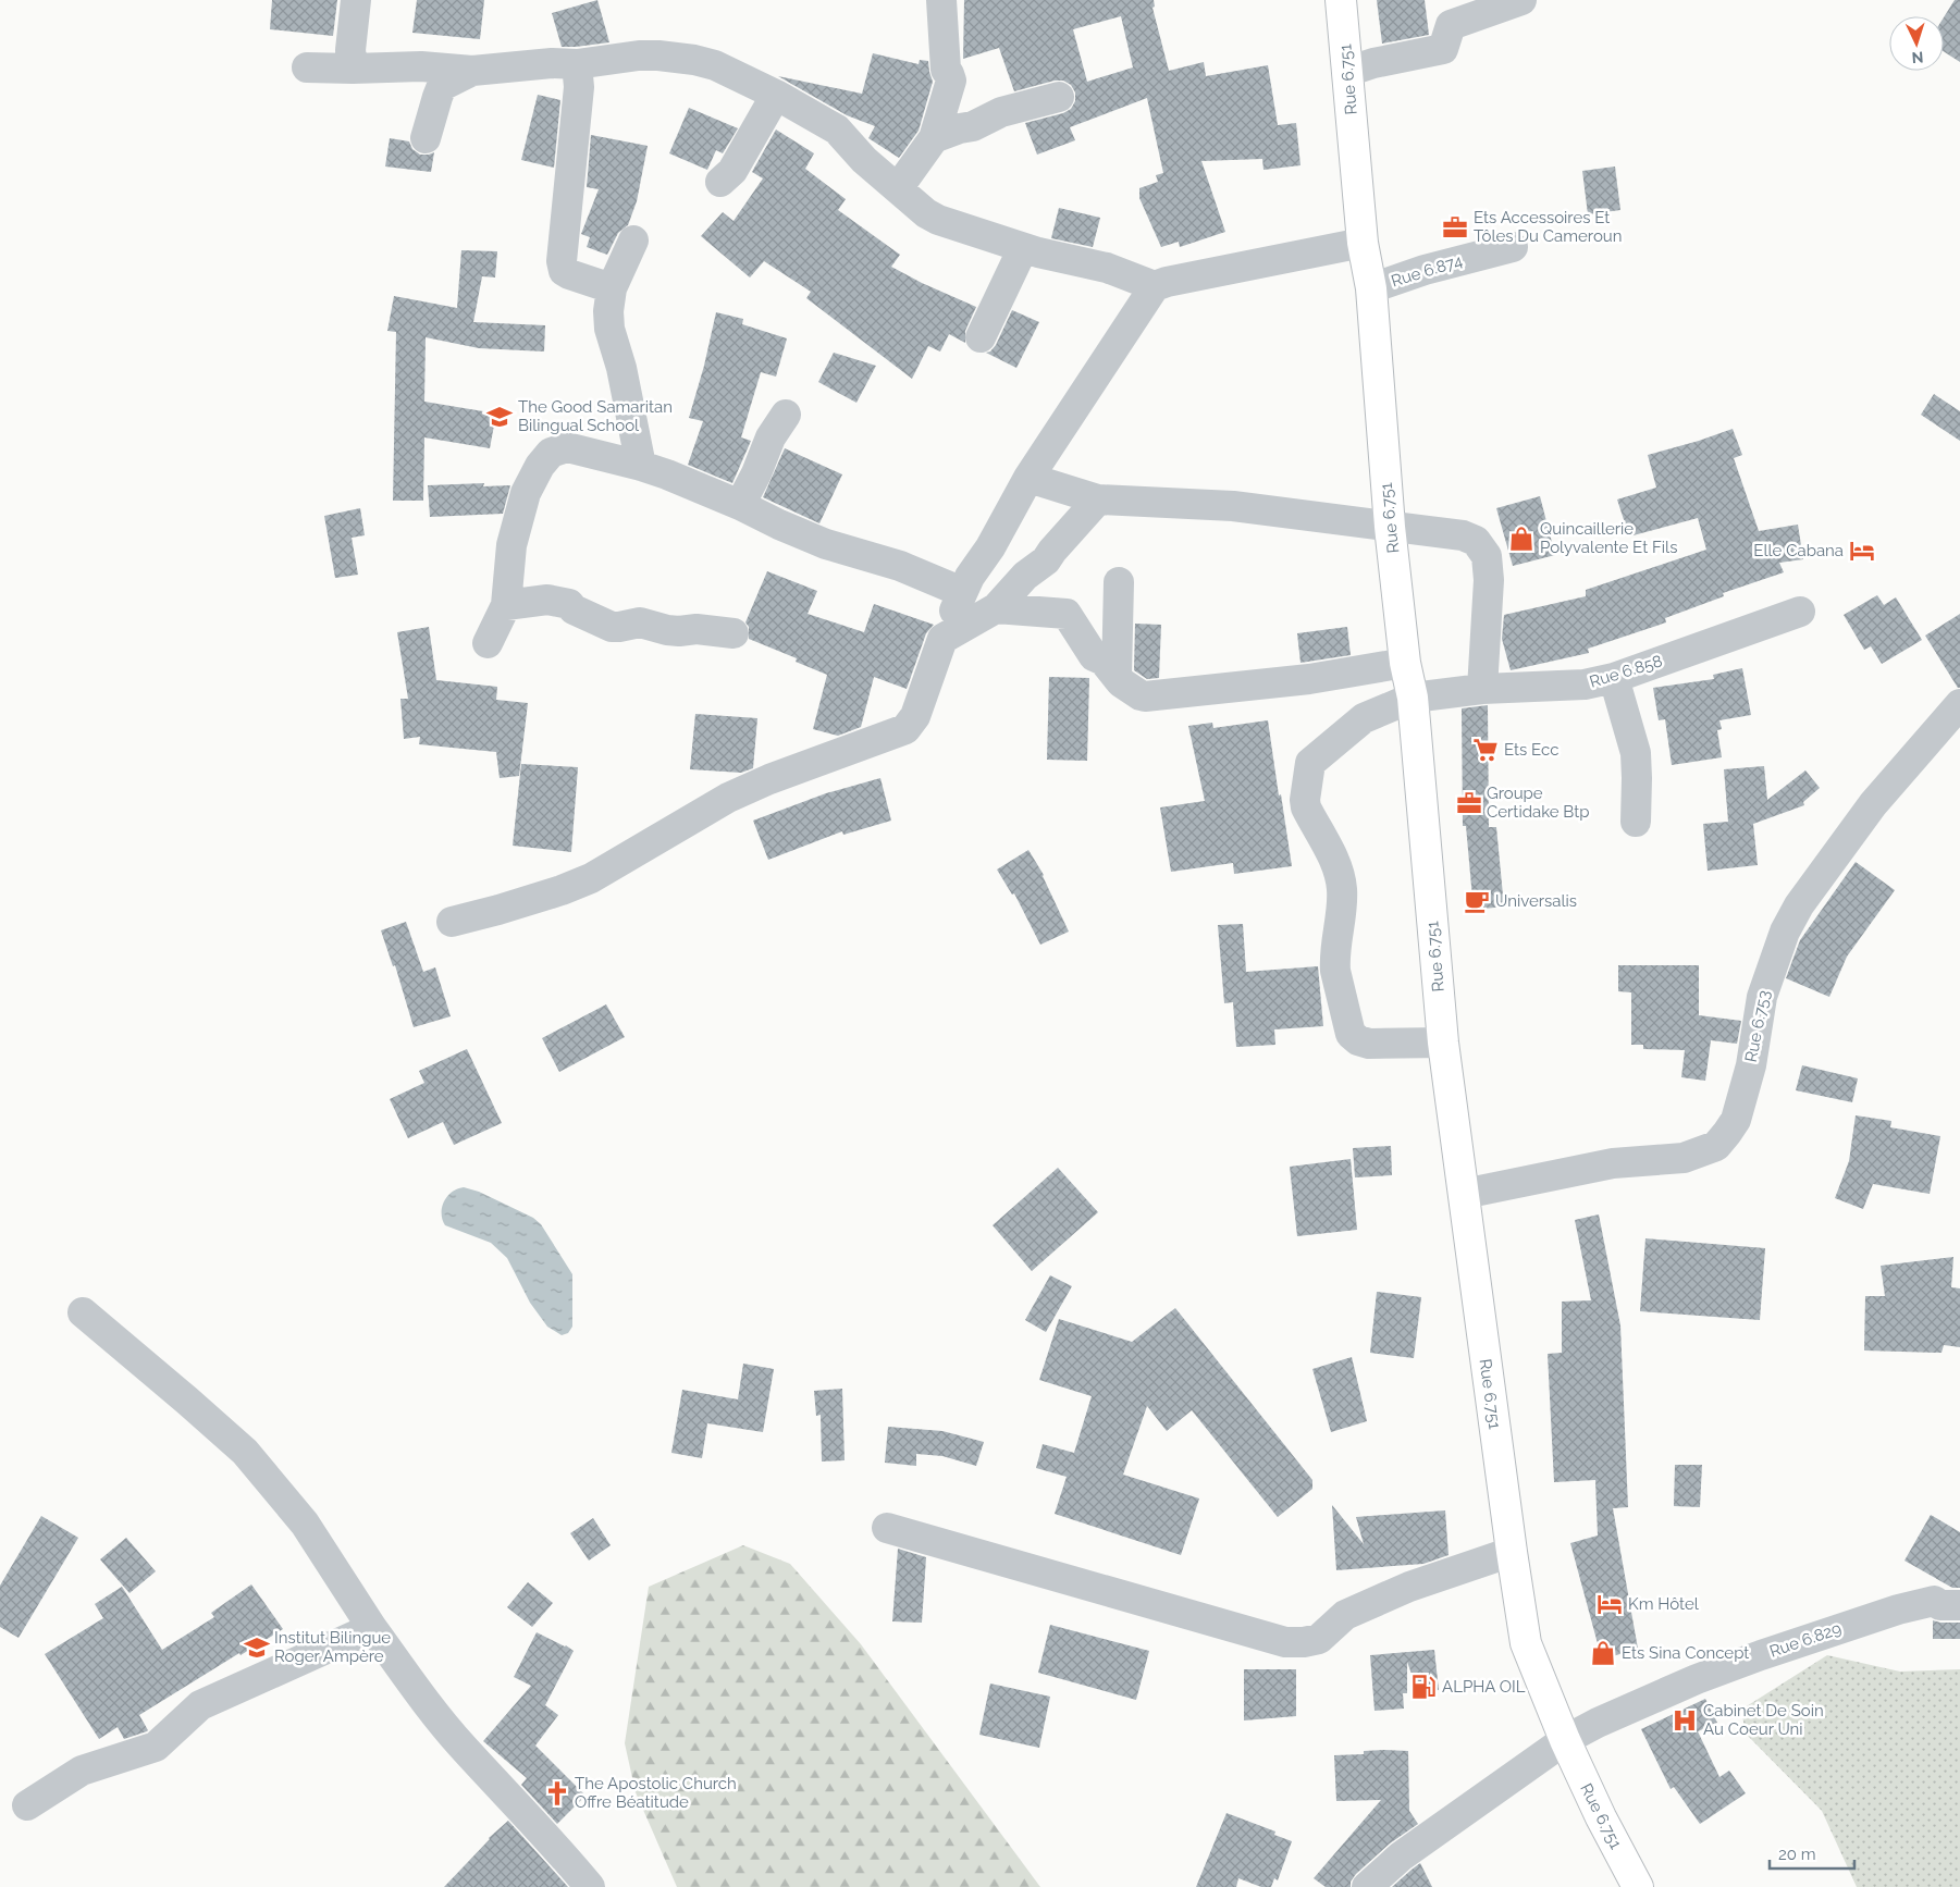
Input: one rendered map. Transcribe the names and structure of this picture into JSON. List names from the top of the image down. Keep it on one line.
{"streets":{"main road":["Rue 6.751"],"street":["Rue 6.874","Rue 6.858","Rue 6.753","Rue 6.829"]},"crossings":[["Rue 6.751","Rue 6.874"],["Rue 6.751","Rue 6.858"],["Rue 6.751","Rue 6.753"],["Rue 6.751","Rue 6.829"]],"places":{"office":["Ets Accessoires Et Tôles Du Cameroun","Groupe Certidake Btp"],"school or university":["The Good Samaritan Bilingual School","Institut Bilingue Roger Ampère"],"shop":["Quincaillerie Polyvalente Et Fils","Ets Sina Concept"],"hotel":["Elle Cabana","Km Hôtel"],"supermarket":["Ets Ecc"],"cafe":["Universalis"],"fuel station":["ALPHA OIL"],"hospital":["Cabinet De Soin Au Coeur Uni"],"church":["The Apostolic Church Offre Béatitude"]},"scale_bar":"20 m","north":"bottom"}
